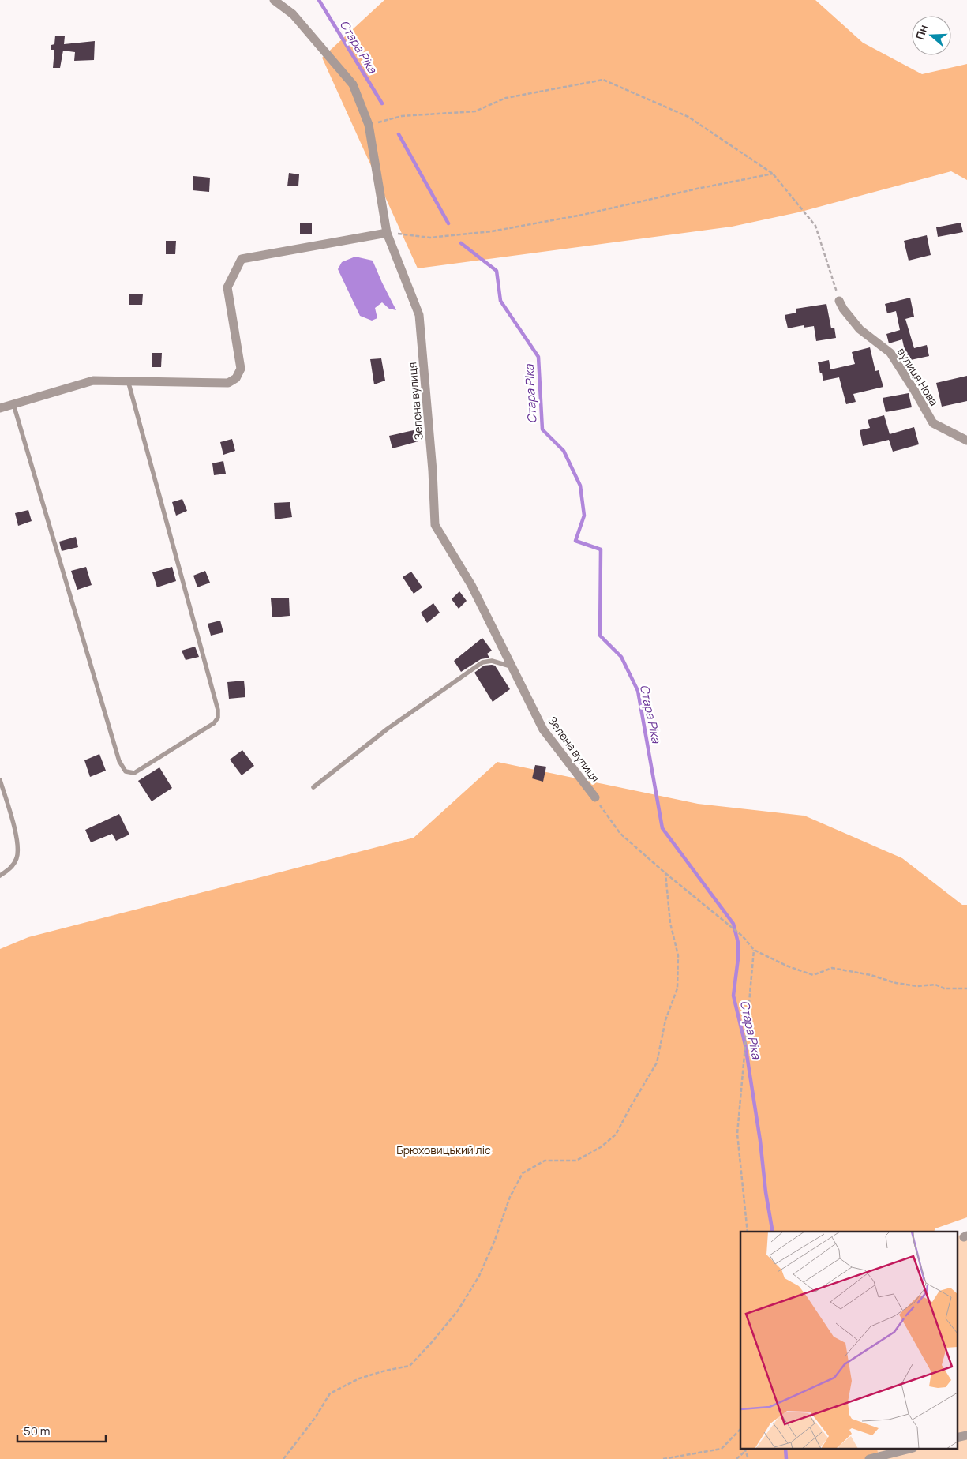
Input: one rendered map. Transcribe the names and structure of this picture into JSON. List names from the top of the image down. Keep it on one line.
{"streets":{"street":["вулиця Нова","Зелена вулиця"]},"water":["Стара Ріка"],"parks":["Брюховицький ліс"],"scale_bar":"50 m","north":"left"}
